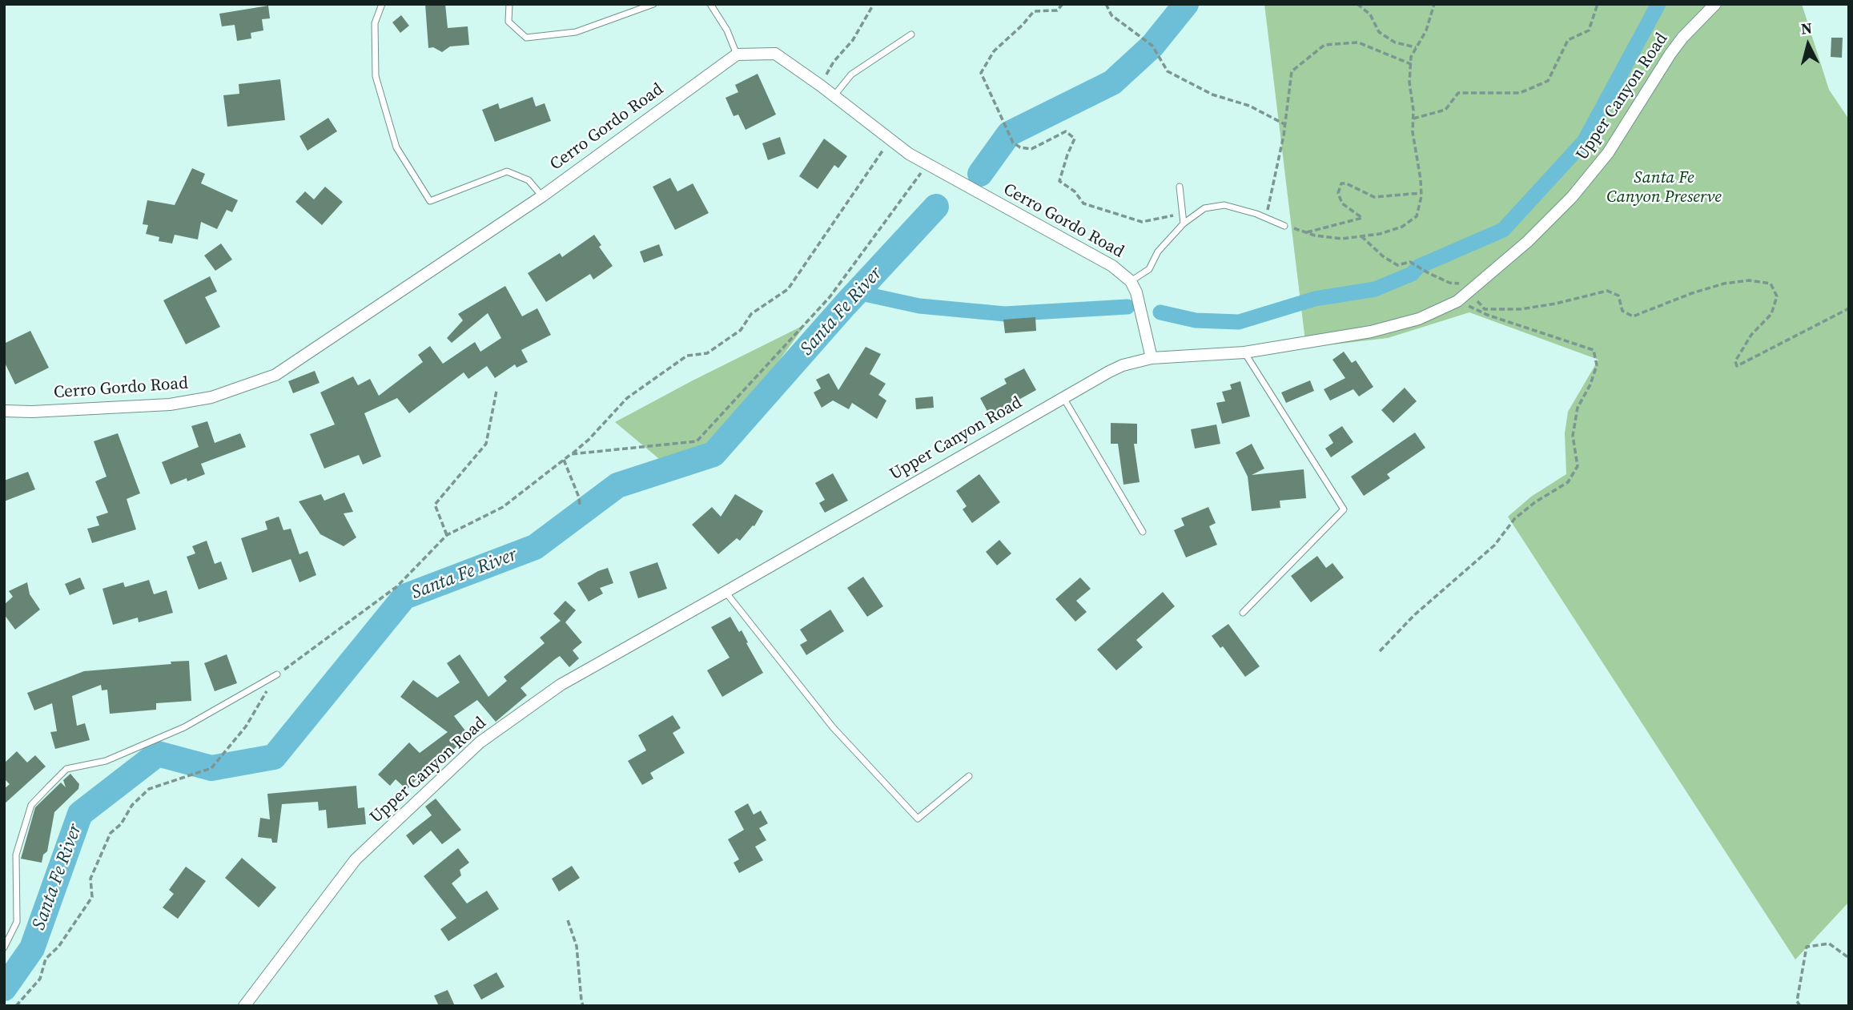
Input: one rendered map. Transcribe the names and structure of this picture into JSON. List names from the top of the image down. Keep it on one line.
{"streets":{"street":["Upper Canyon Road","Cerro Gordo Road"]},"crossings":[["Upper Canyon Road","Cerro Gordo Road"]],"water":["Santa Fe River"],"parks":["Santa Fe Canyon Preserve"],"north":"top"}
